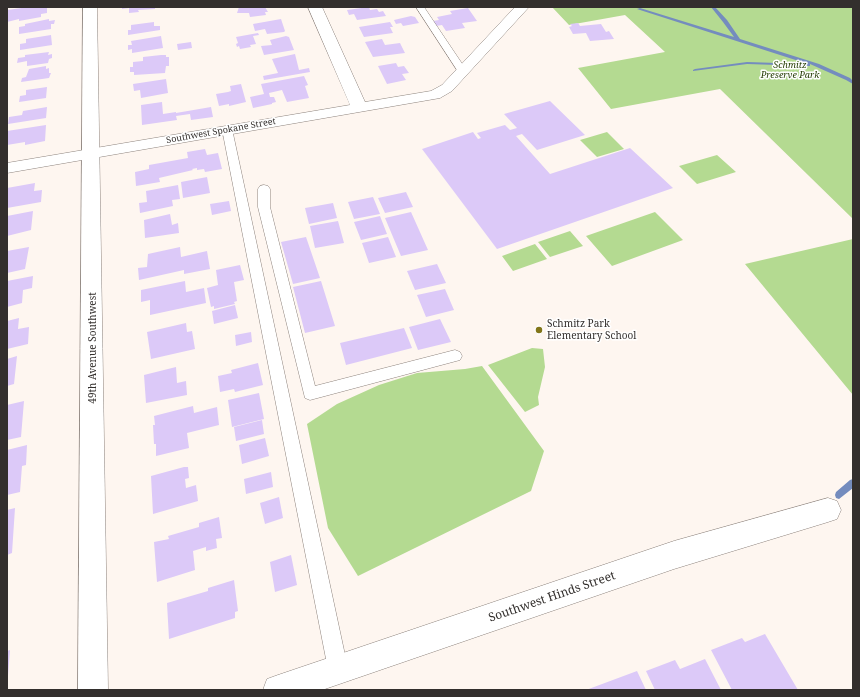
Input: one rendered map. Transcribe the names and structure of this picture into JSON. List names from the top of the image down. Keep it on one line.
{"streets":{"street":["Southwest Spokane Street","49th Avenue Southwest","Southwest Hinds Street"]},"crossings":[["Southwest Spokane Street","49th Avenue Southwest"]],"parks":["Schmitz Preserve Park"],"places":["Schmitz Park Elementary School"]}
